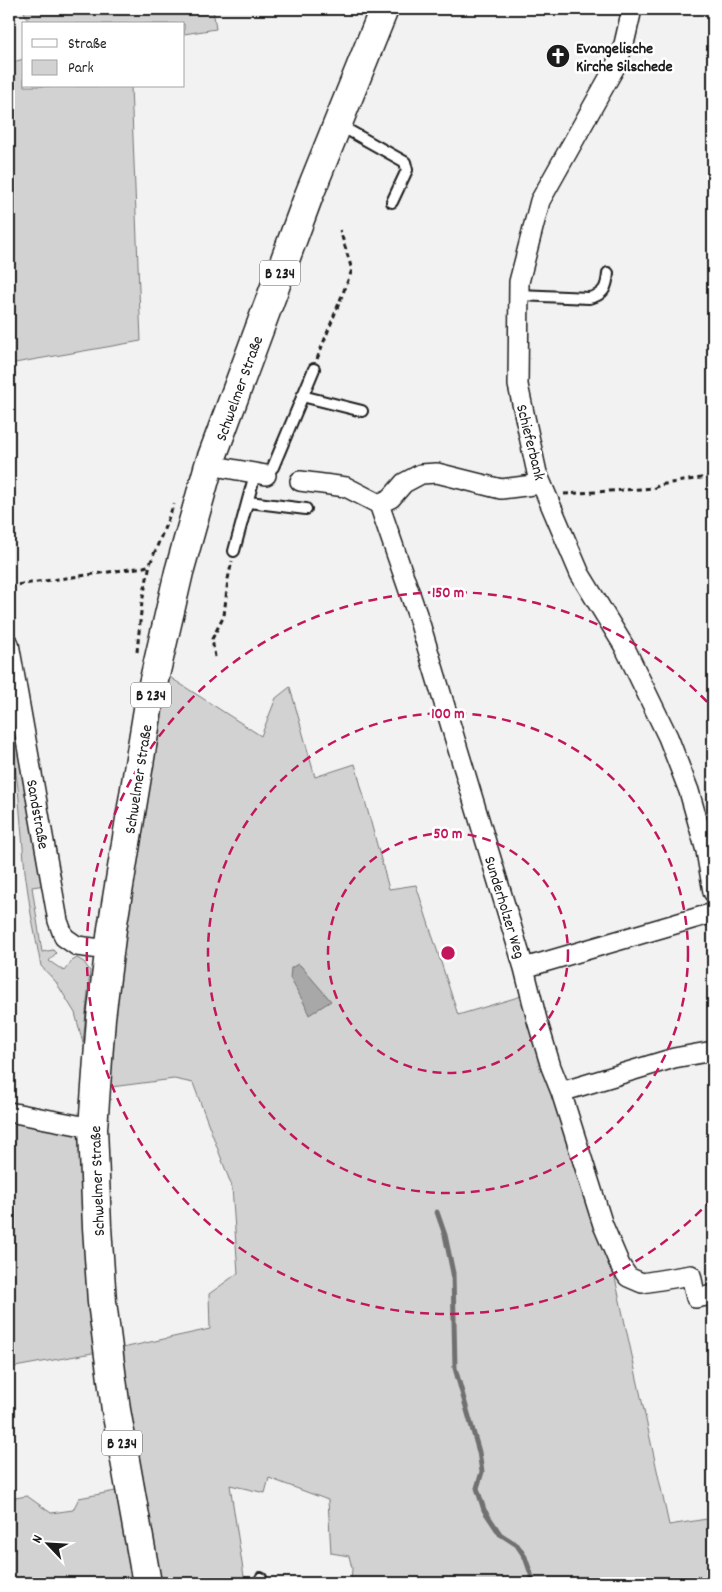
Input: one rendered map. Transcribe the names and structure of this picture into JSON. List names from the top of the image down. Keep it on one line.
{"streets":{"main road":["B 234","Schwelmer Straße"],"street":["Schieferbank","Sandstraße","Sunderholzer Weg"]},"crossings":[["Schwelmer Straße","Sandstraße"]],"places":{"church":["Evangelische Kirche Silschede"]},"legend":["Straße","Park"],"north":"top left","rings":["150 m","100 m","50 m"]}
